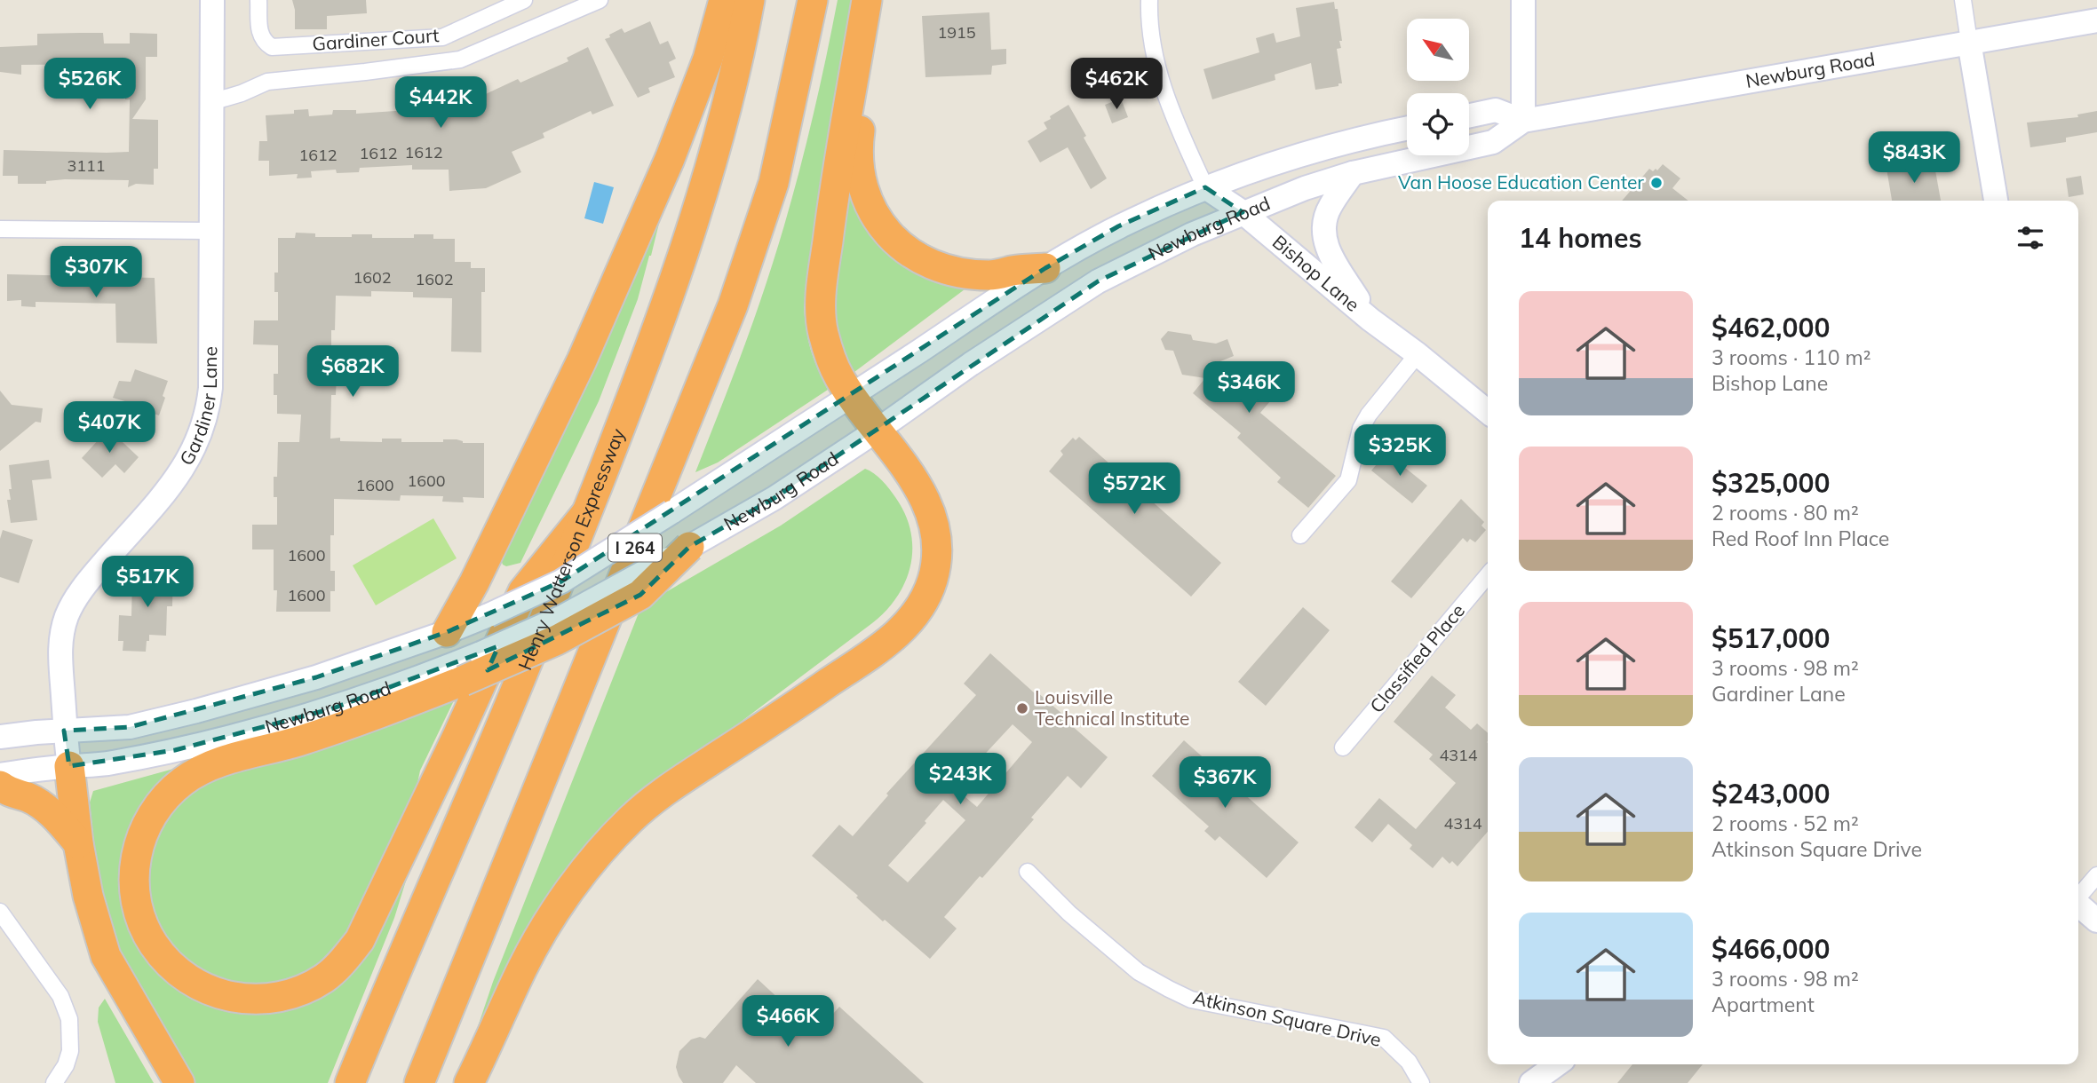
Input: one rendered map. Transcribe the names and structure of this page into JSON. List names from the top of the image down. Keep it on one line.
{"streets":{"highway":["I 264","Henry Watterson Expressway"],"main road":["Newburg Road","Bishop Lane","Gardiner Lane"],"street":["Gardiner Court","Classified Place","Atkinson Square Drive"]},"crossings":[["Newburg Road","Bishop Lane"],["Newburg Road","Gardiner Lane"]],"places":["Van Hoose Education Center","Louisville Technical Institute"],"house_numbers":["1915","1612","1612","1612","3111","1602","1602","1600","1600","1600","1600","4314","4314"],"north":"top left","page":{"price":["$526K","$462K","$442K","$843K","$307K","$682K","$346K","$407K","$325K","$572K","$517K","$243K","$367K","$466K"],"heading":"14 homes","list":[{"name":"$462,000","note":"3 rooms · 110 m² · Bishop Lane"},{"name":"$325,000","note":"2 rooms · 80 m² · Red Roof Inn Place"},{"name":"$517,000","note":"3 rooms · 98 m² · Gardiner Lane"},{"name":"$243,000","note":"2 rooms · 52 m² · Atkinson Square Drive"},{"name":"$466,000","note":"3 rooms · 98 m² · Apartment"}]}}
